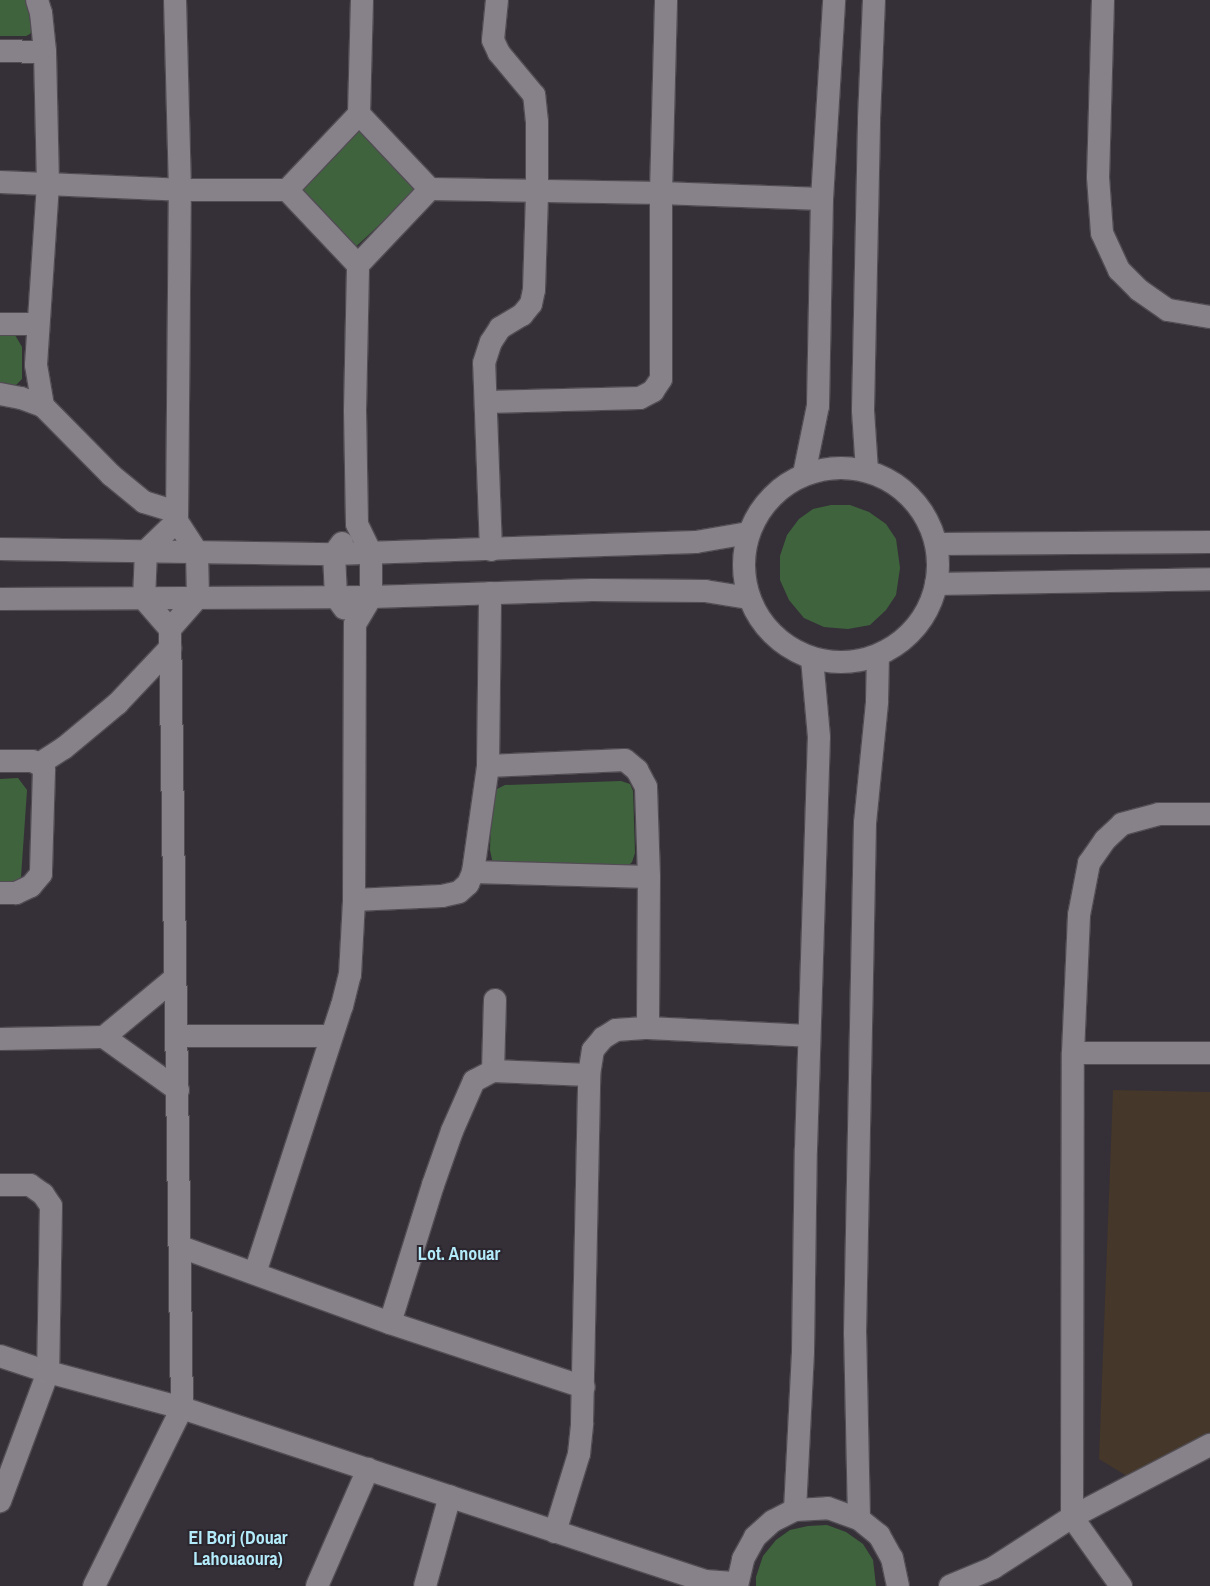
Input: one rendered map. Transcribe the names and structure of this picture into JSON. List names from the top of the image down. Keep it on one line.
{"districts":["Lot. Anouar","El Borj (Douar Lahouaoura)"]}
